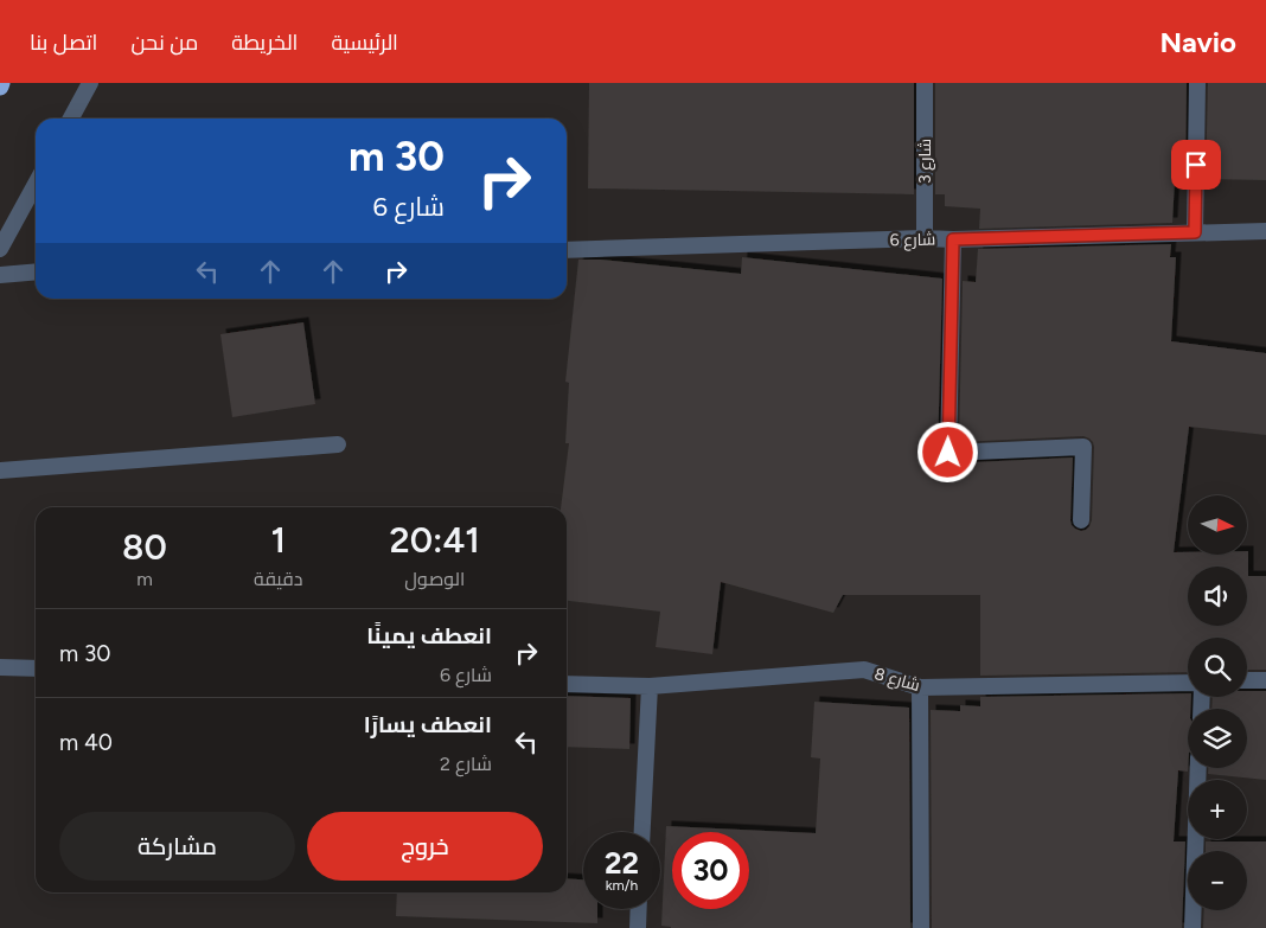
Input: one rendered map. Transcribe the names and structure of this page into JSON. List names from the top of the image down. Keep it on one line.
{"streets":{"street":["شارع 3","شارع 6","شارع 8"]},"crossings":[["شارع 3","شارع 6"]],"north":"right","page":{"header":"Navio","nav":["الرئيسية","الخريطة","من نحن","اتصل بنا"],"turn":["30 m","شارع 6"],"map_buttons":["+","−"],"eta":["20:41","الوصول","1","دقيقة","80","m"],"list":[{"name":"انعطف يمينًا","note":"شارع 6","value":"30 m"},{"name":"انعطف يسارًا","note":"شارع 2","value":"40 m"}],"buttons":["خروج","مشاركة"],"speed":"22 km/h","limit":"30"}}
